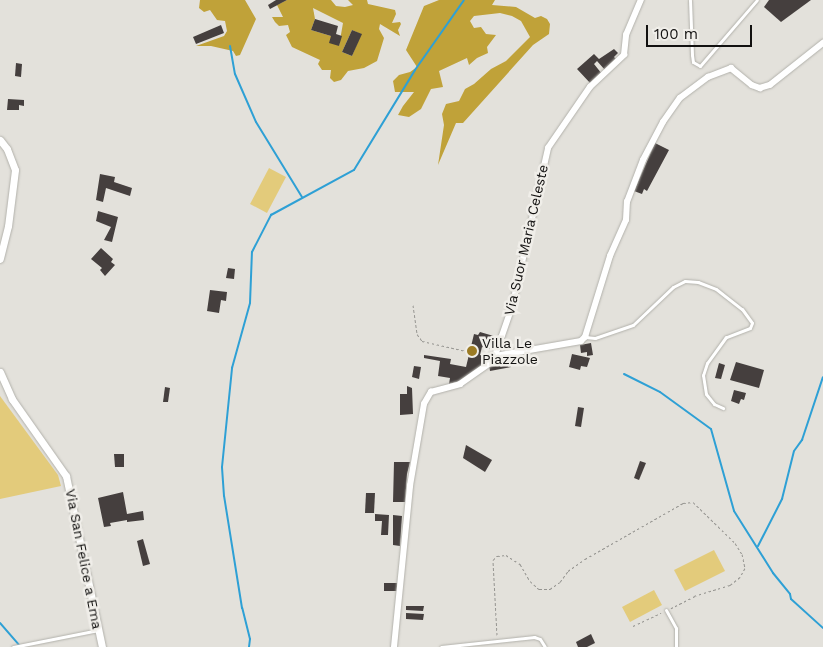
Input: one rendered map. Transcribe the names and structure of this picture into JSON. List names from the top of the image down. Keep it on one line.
{"streets":{"street":["Via Suor Maria Celeste","Via San Felice a Ema"]},"places":["Villa Le Piazzole"],"scale_bar":"100 m"}
